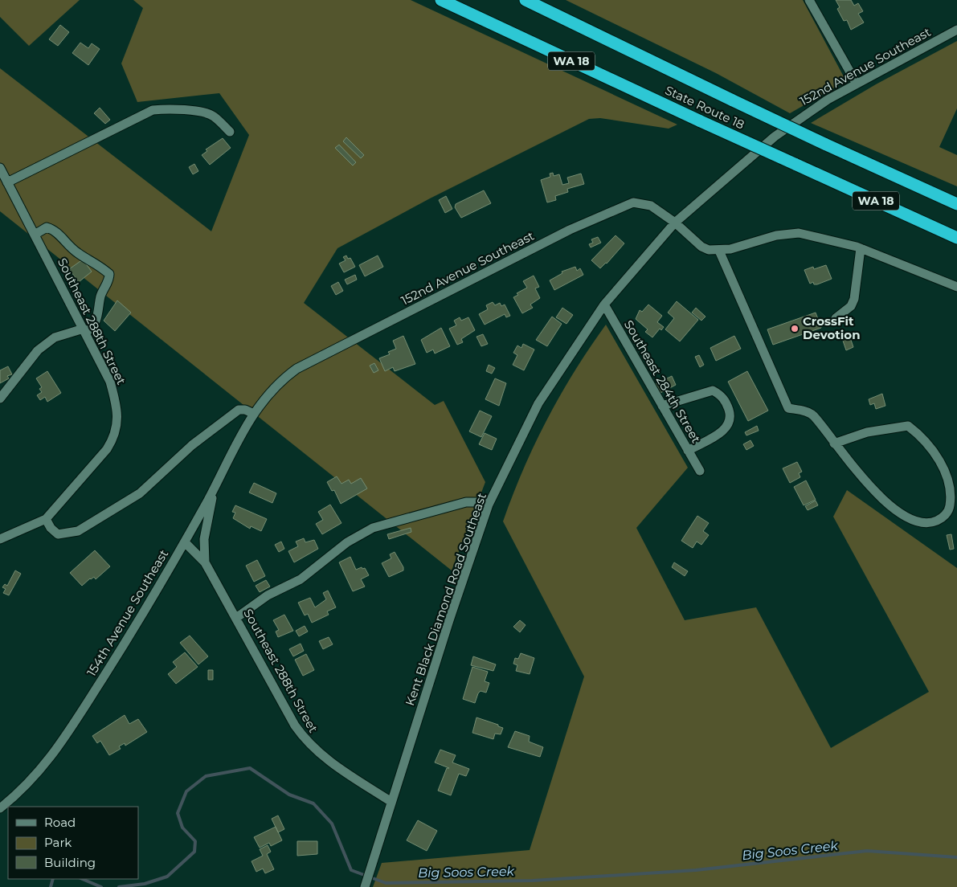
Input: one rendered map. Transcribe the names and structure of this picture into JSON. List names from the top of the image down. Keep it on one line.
{"streets":{"highway":["WA 18","State Route 18"],"street":["152nd Avenue Southeast","Southeast 288th Street","Southeast 284th Street","Kent Black Diamond Road Southeast","154th Avenue Southeast"]},"crossings":[["152nd Avenue Southeast","Kent Black Diamond Road Southeast"],["152nd Avenue Southeast","154th Avenue Southeast"],["Southeast 288th Street","Kent Black Diamond Road Southeast"],["Southeast 288th Street","154th Avenue Southeast"],["Southeast 284th Street","Kent Black Diamond Road Southeast"]],"water":["Big Soos Creek"],"places":["CrossFit Devotion"],"legend":["Road","Park","Building"]}
